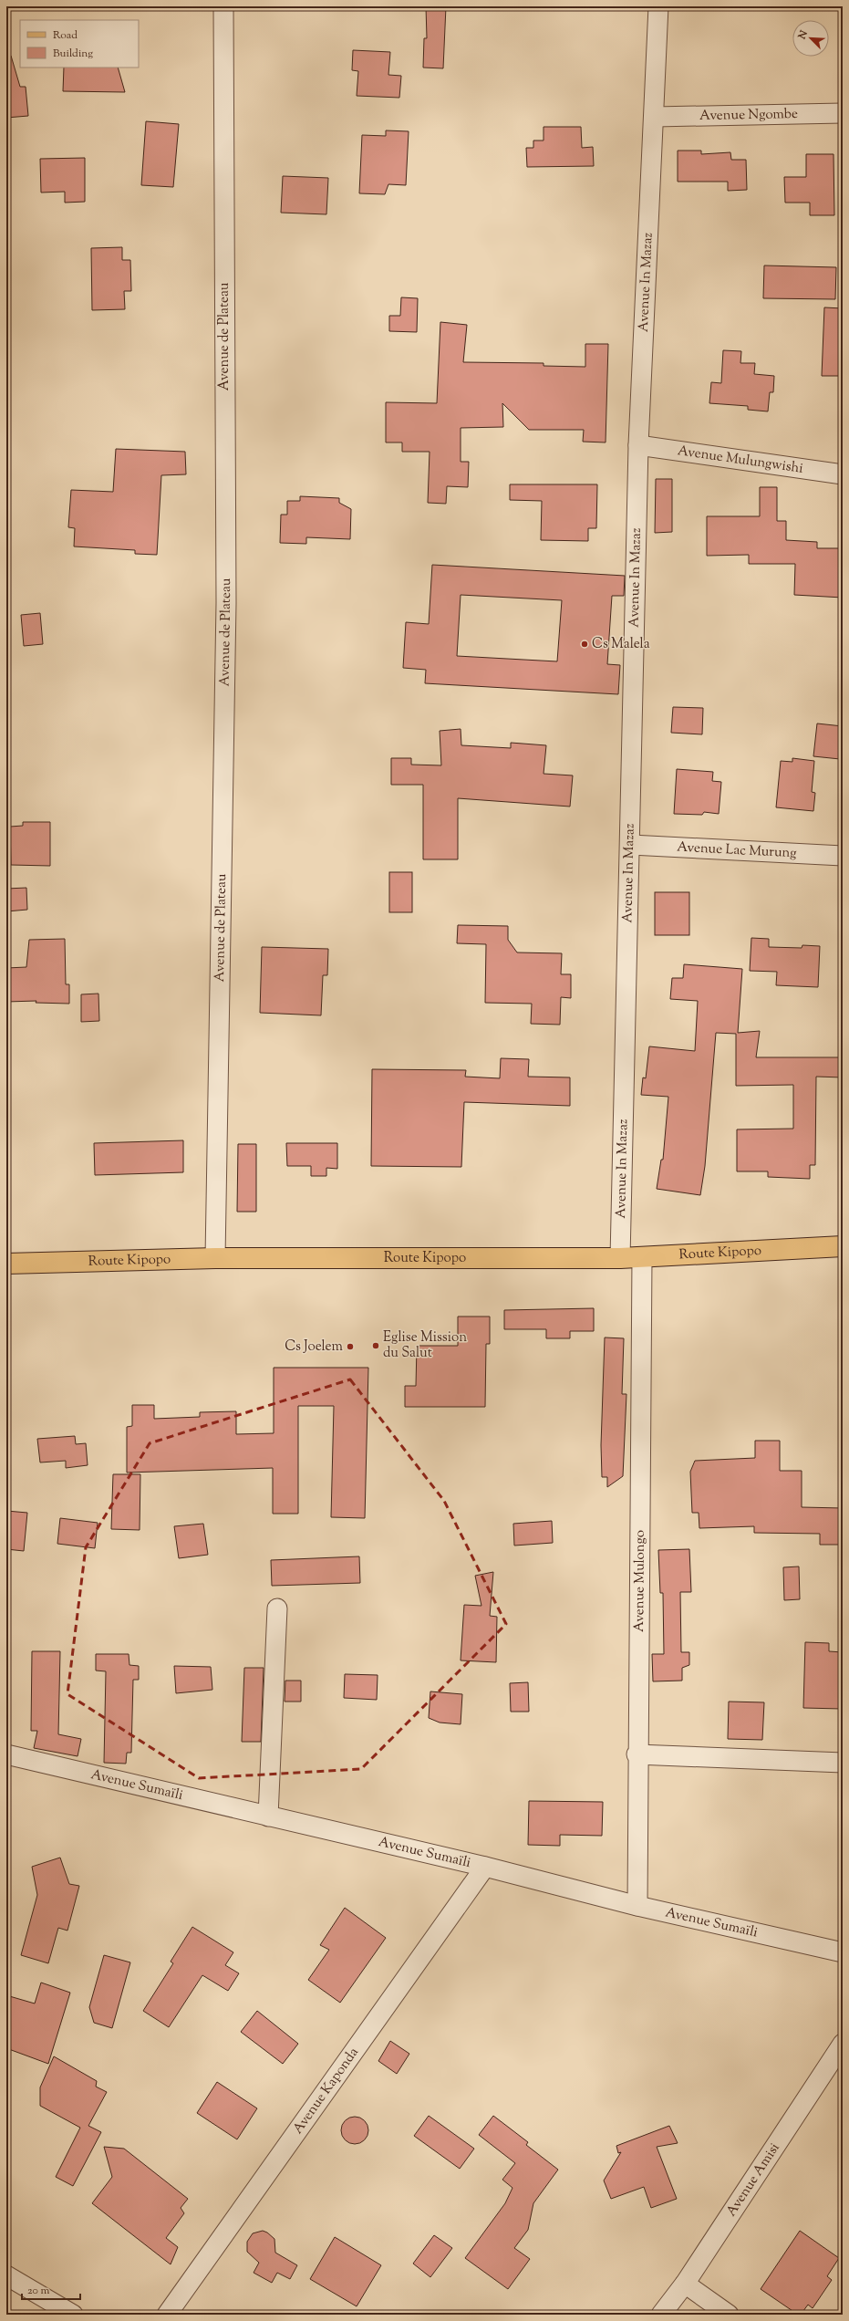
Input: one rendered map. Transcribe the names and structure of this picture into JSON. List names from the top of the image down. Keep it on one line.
{"streets":{"main road":["Route Kipopo"],"street":["Avenue Ngombe","Avenue In Mazaz","Avenue de Plateau","Avenue Mulungwishi","Avenue Lac Murung","Avenue Mulongo","Avenue Sumaïli","Avenue Kaponda","Avenue Amisi"]},"crossings":[["Avenue Ngombe","Avenue In Mazaz"],["Avenue In Mazaz","Avenue Mulungwishi"],["Avenue In Mazaz","Avenue Lac Murung"],["Avenue In Mazaz","Route Kipopo"],["Avenue de Plateau","Route Kipopo"],["Route Kipopo","Avenue Mulongo"],["Avenue Mulongo","Avenue Sumaïli"],["Avenue Sumaïli","Avenue Kaponda"]],"places":["Cs Malela","Eglise Mission du Salut","Cs Joelem"],"legend":["Road","Building"],"scale_bar":"20 m","north":"top left"}
